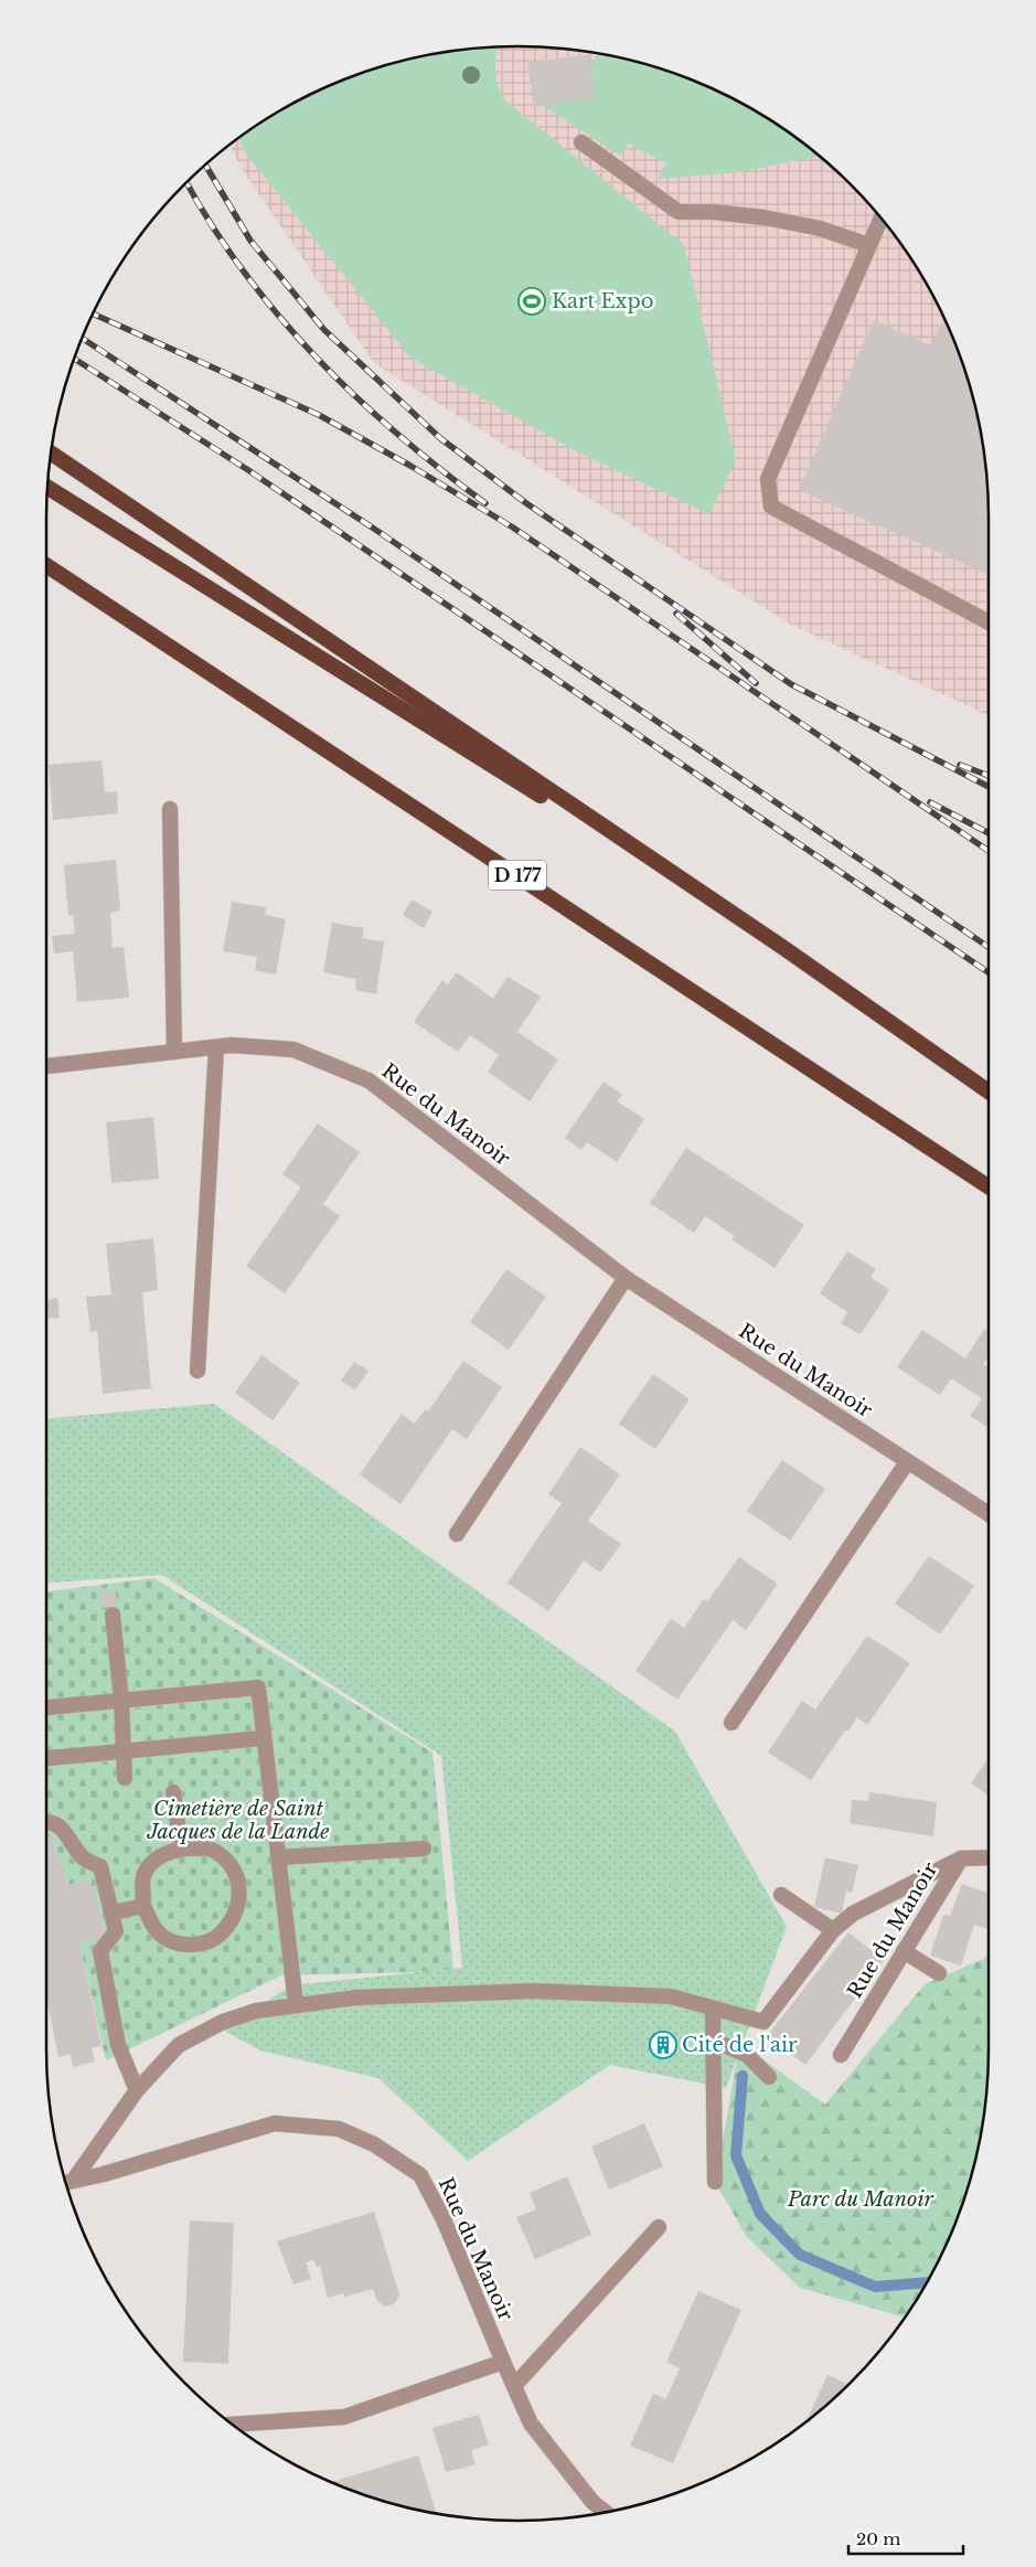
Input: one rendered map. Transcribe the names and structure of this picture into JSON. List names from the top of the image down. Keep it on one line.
{"streets":{"highway":["D 177"],"street":["Rue du Manoir"]},"parks":["Cimetière de Saint Jacques de la Lande","Parc du Manoir"],"places":{"sports":["Kart Expo"],"building":["Cité de l'air"]},"scale_bar":"20 m"}
